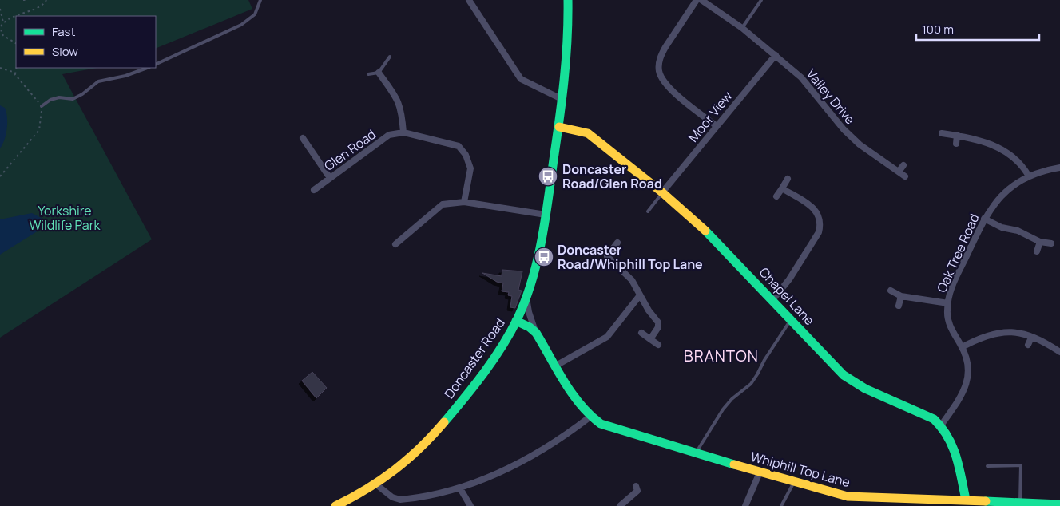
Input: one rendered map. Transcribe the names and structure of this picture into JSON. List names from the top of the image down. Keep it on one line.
{"streets":{"street":["Valley Drive","Moor View","Glen Road","Oak Tree Road","Chapel Lane","Doncaster Road","Whiphill Top Lane"]},"crossings":[["Valley Drive","Moor View"],["Moor View","Chapel Lane"],["Oak Tree Road","Chapel Lane"],["Chapel Lane","Doncaster Road"],["Chapel Lane","Whiphill Top Lane"],["Doncaster Road","Whiphill Top Lane"]],"districts":["BRANTON"],"parks":["Yorkshire Wildlife Park"],"places":{"bus stop":["Doncaster Road/Glen Road","Doncaster Road/Whiphill Top Lane"]},"legend":["Fast","Slow"],"scale_bar":"100 m"}
